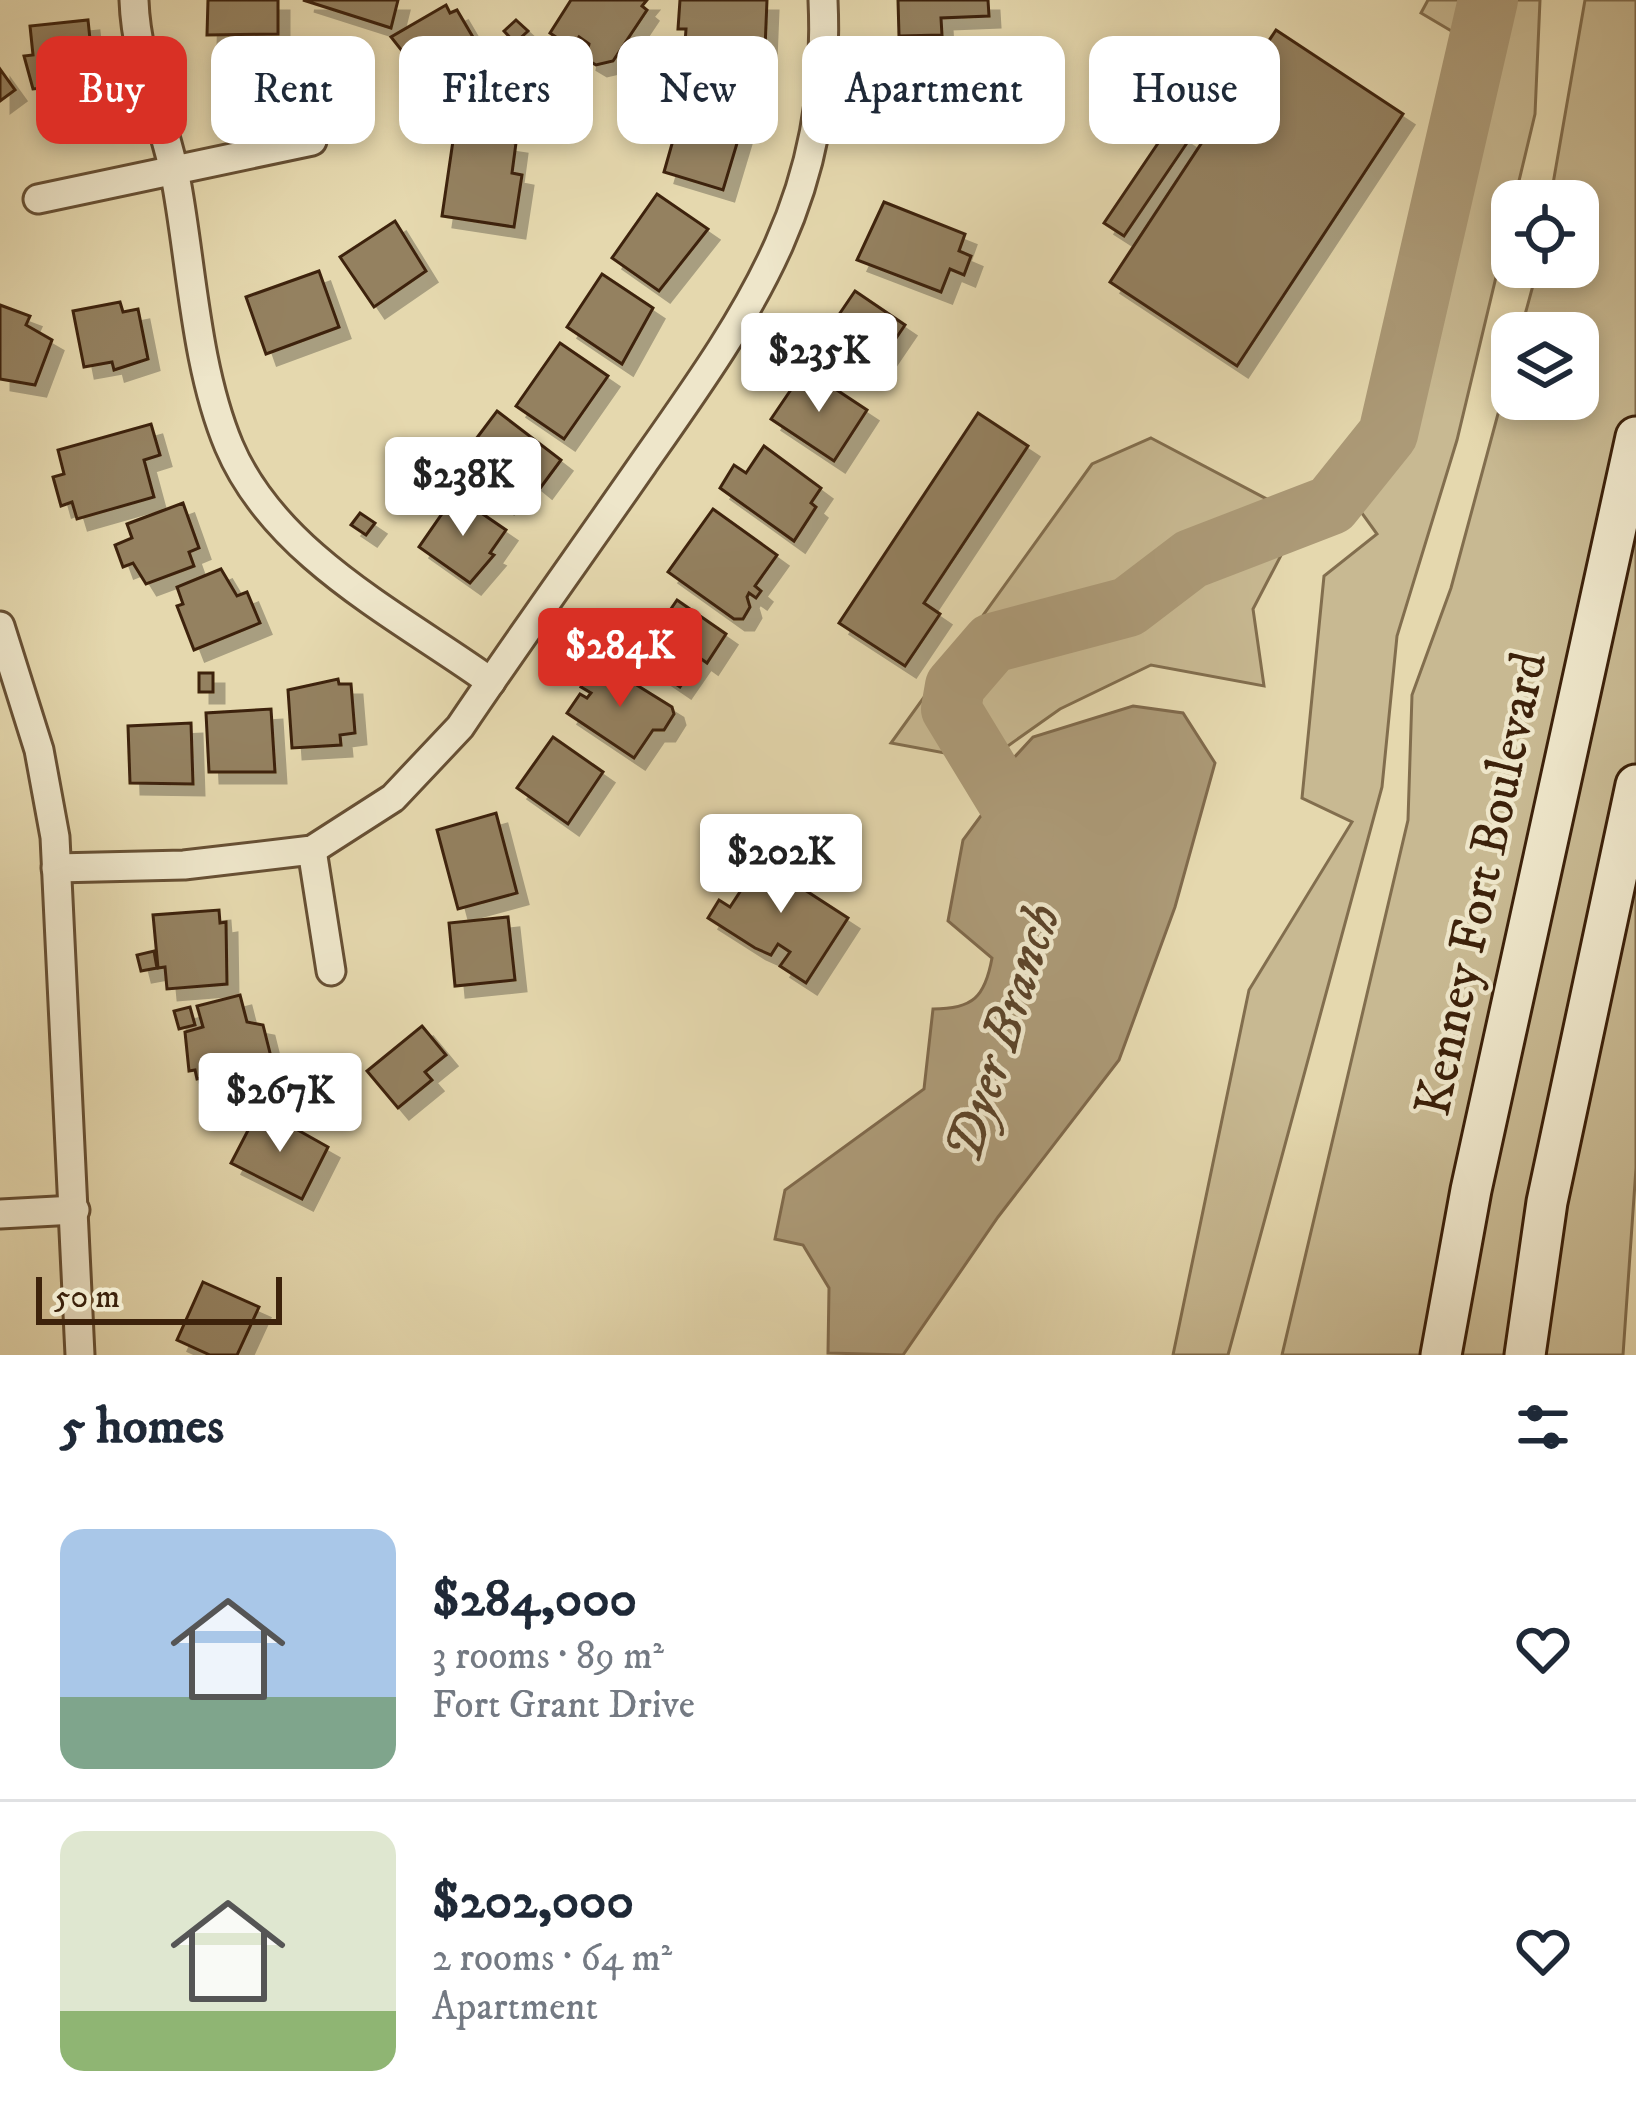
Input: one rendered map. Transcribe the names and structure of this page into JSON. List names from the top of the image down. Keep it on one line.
{"streets":{"main road":["Kenney Fort Boulevard"]},"water":["Dyer Branch"],"scale_bar":"50 m","page":{"chip":["Buy","Rent","Filters","New","Apartment","House"],"price":["$235K","$238K","$284K","$202K","$267K"],"scale":"50 m","heading":"5 homes","list":[{"name":"$284,000","note":"3 rooms · 89 m² · Fort Grant Drive"},{"name":"$202,000","note":"2 rooms · 64 m² · Apartment"}]}}
